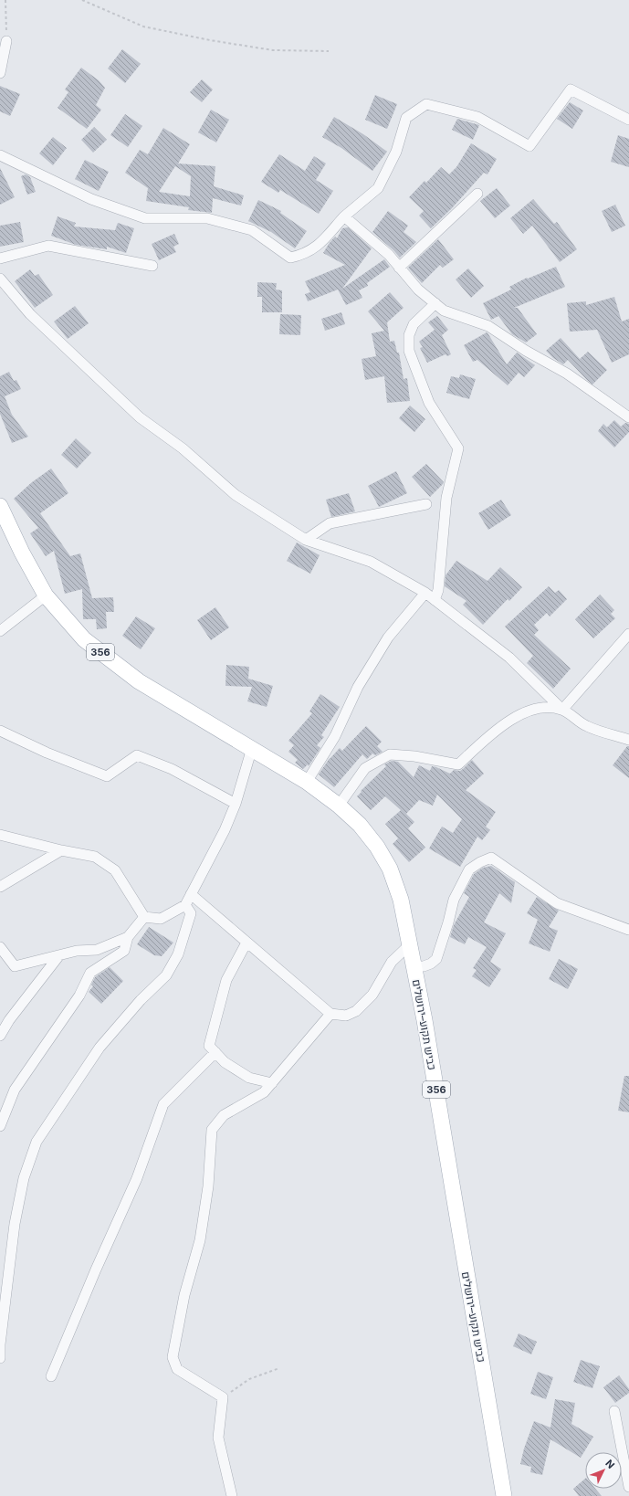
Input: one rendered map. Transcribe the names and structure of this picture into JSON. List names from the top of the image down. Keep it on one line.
{"streets":{"main road":["356","כביש תקוע–ירושלים"]},"crossings":[["356","כביש תקוע–ירושלים"]],"north":"top right"}
